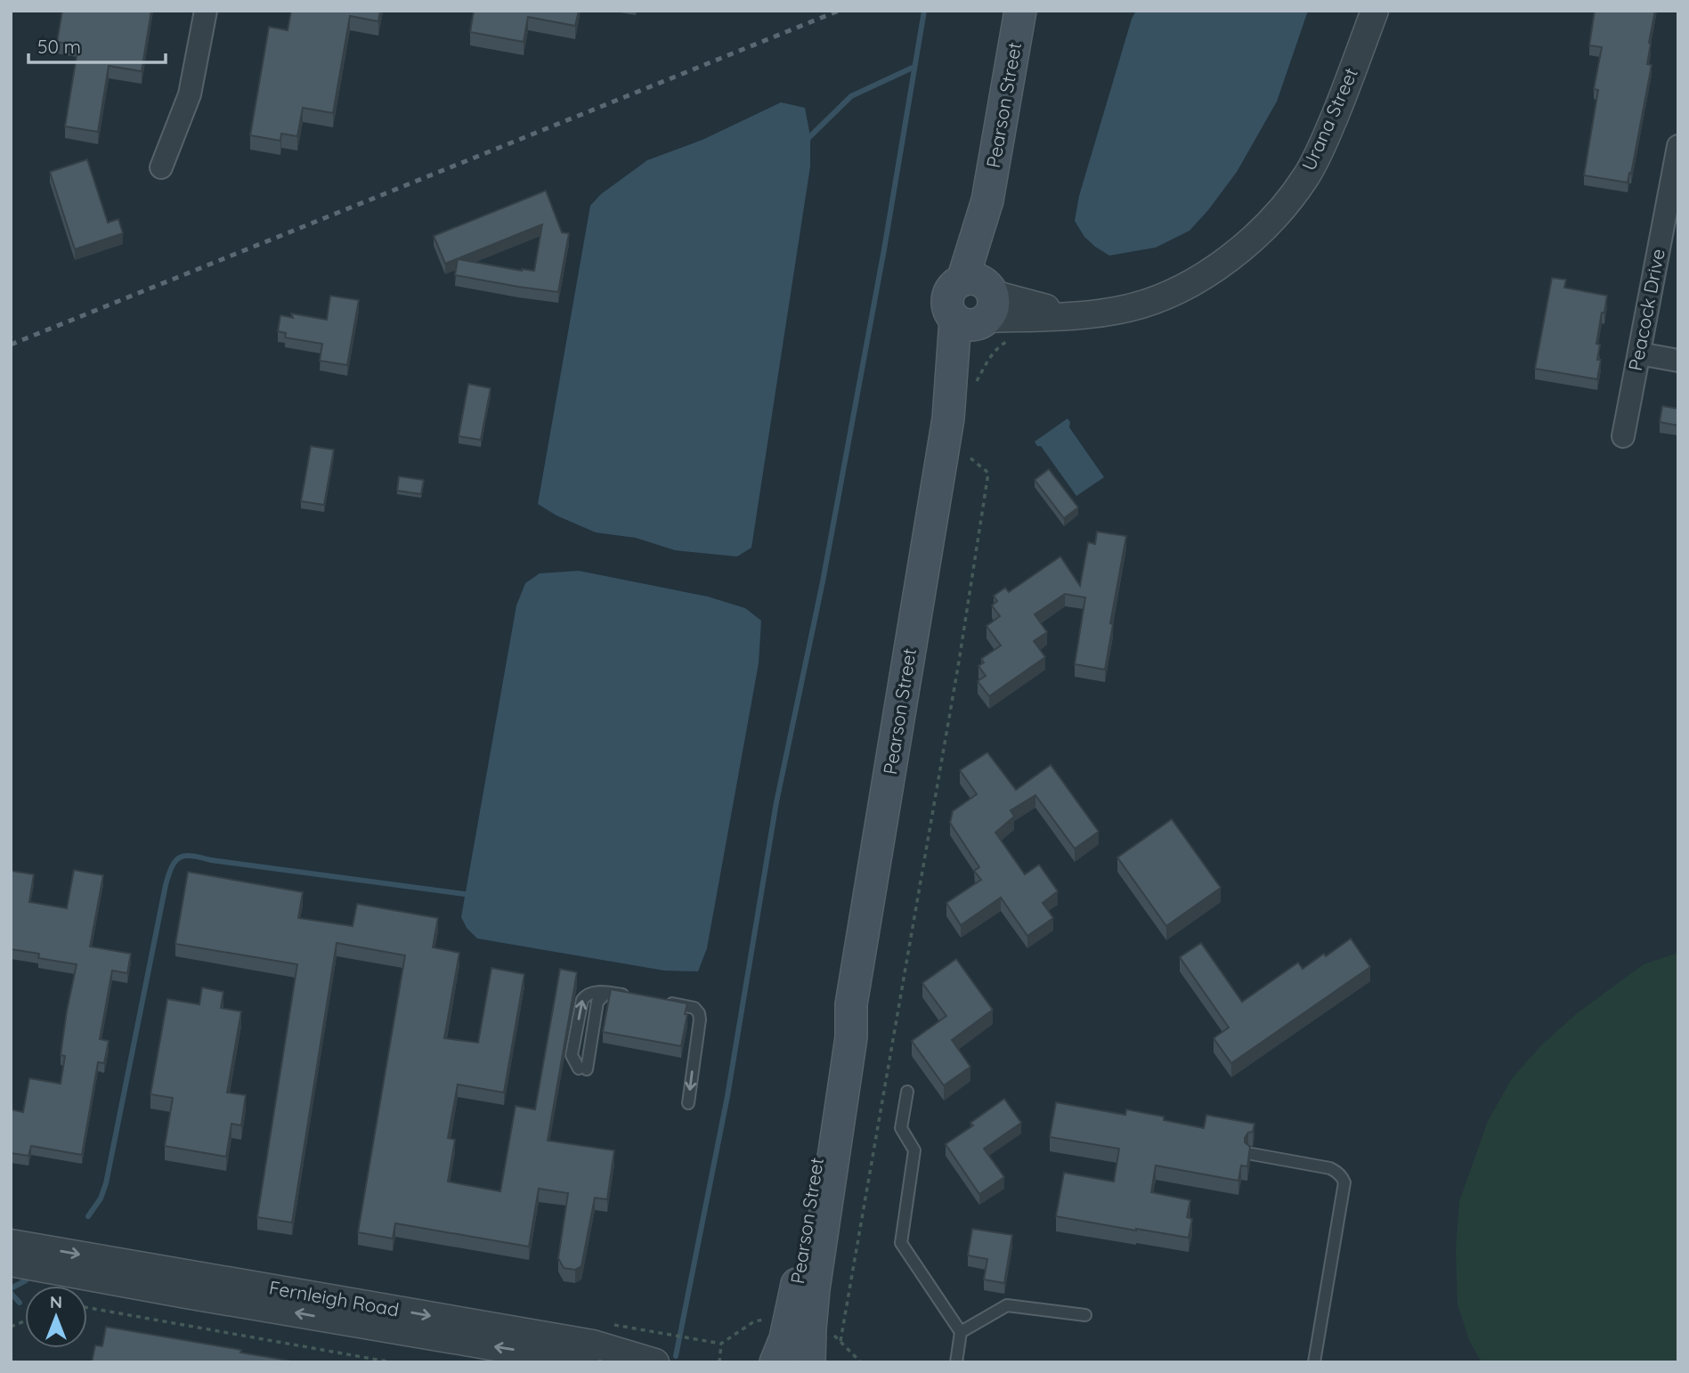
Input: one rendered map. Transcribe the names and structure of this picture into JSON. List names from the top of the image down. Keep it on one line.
{"streets":{"main road":["Pearson Street"],"street":["Urana Street","Peacock Drive","Fernleigh Road"]},"crossings":[["Pearson Street","Urana Street"]],"scale_bar":"50 m","north":"top"}
